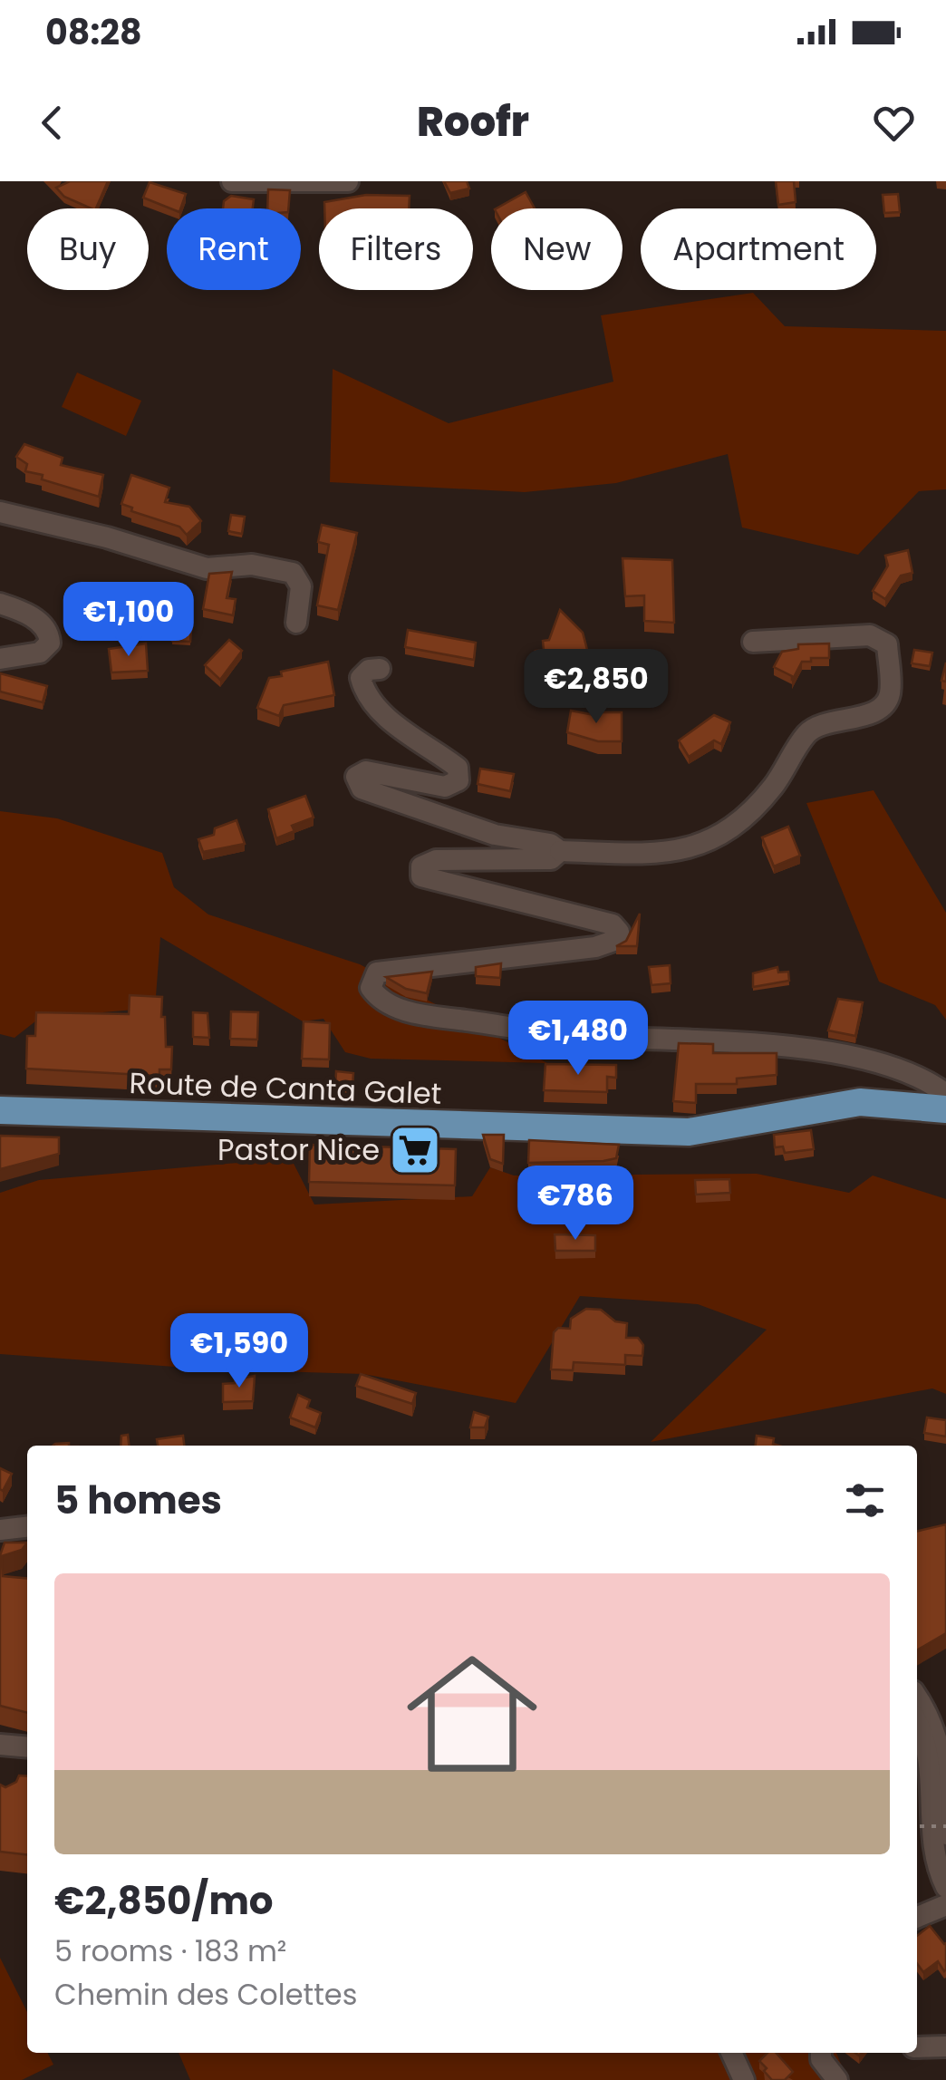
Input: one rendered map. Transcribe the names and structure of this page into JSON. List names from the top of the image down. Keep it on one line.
{"streets":{"main road":["Route de Canta Galet"]},"places":{"supermarket":["Pastor Nice"]},"page":{"status":"08:28","header":"Roofr","chip":["Buy","Rent","Filters","New","Apartment"],"price":["€1,100","€2,850","€1,480","€786","€1,590"],"heading":"5 homes","list":[{"name":"€2,850/mo","note":"5 rooms · 183 m² · Chemin des Colettes"}]}}
